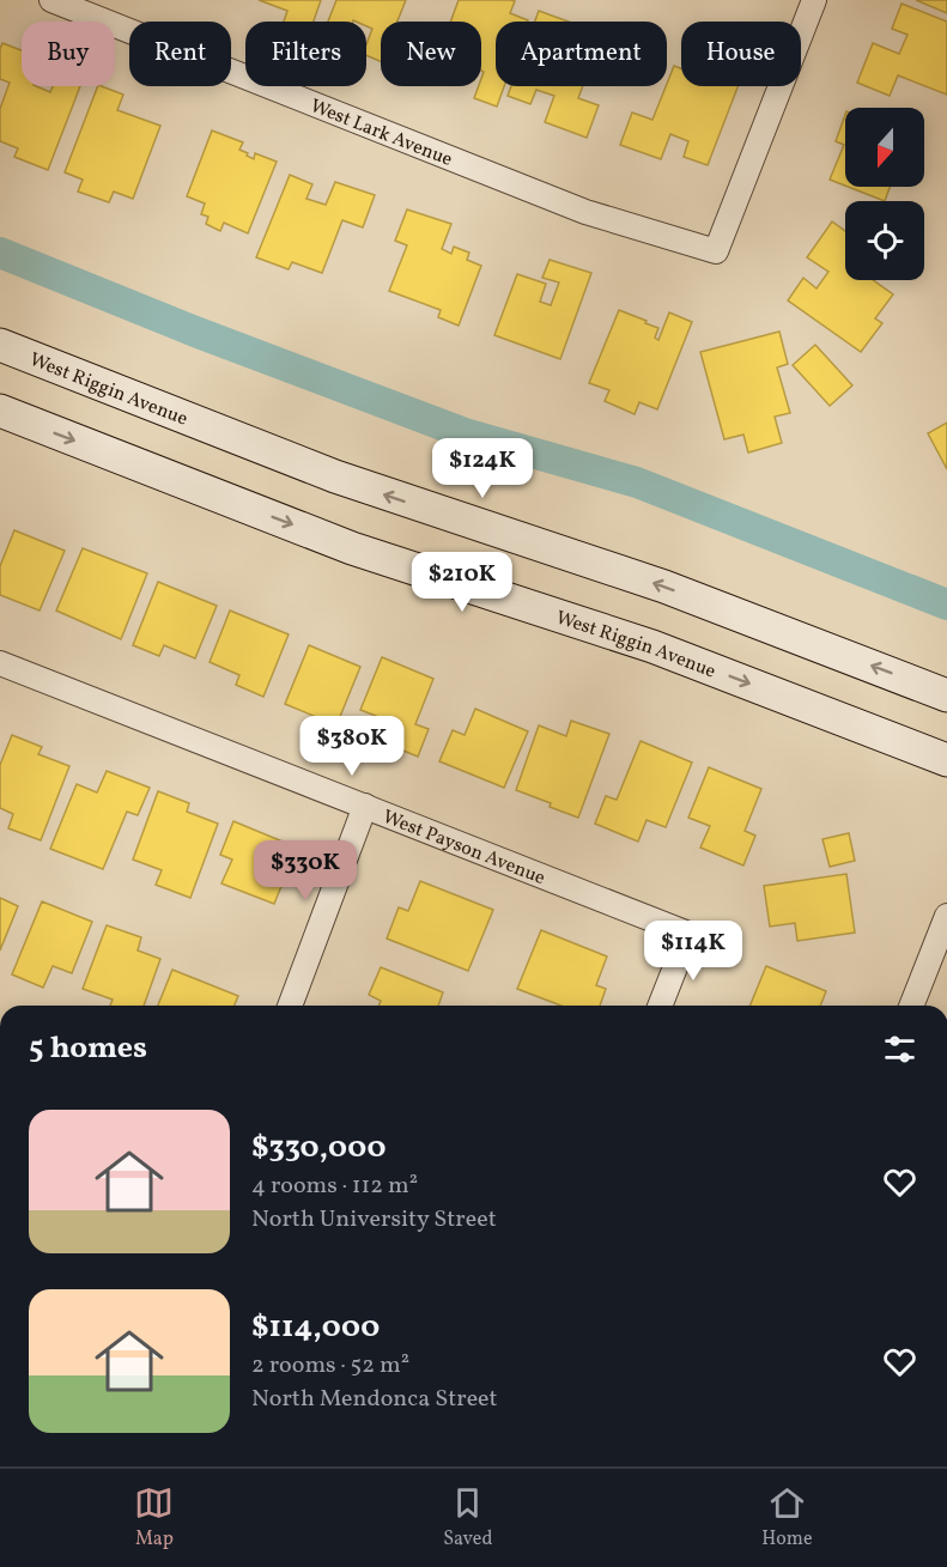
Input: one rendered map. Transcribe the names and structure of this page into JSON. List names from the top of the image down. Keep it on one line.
{"streets":{"main road":["West Riggin Avenue"],"street":["West Lark Avenue","West Payson Avenue"]},"north":"bottom","page":{"chip":["Buy","Rent","Filters","New","Apartment","House"],"price":["$124K","$210K","$380K","$330K","$114K"],"heading":"5 homes","list":[{"name":"$330,000","note":"4 rooms · 112 m² · North University Street"},{"name":"$114,000","note":"2 rooms · 52 m² · North Mendonca Street"}],"tabs":["Map","Saved","Home"]}}
